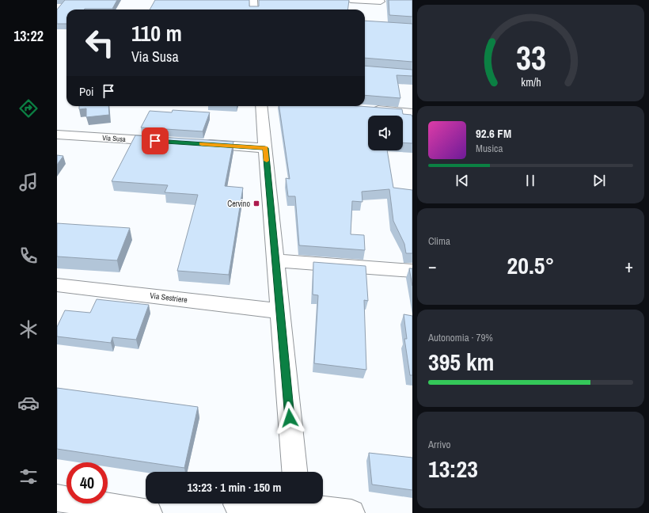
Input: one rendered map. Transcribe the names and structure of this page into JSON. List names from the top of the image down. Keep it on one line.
{"streets":{"street":["Via Susa","Via Sestriere"]},"places":{"transit":["Cervino"]},"page":{"tabs":"13:22","turn":["110 m","Via Susa"],"then":"Poi","song":["92.6 FM","Musica"],"tile":["Clima",["Autonomia · 79%","395 km"],["Arrivo","13:23"]],"heat":["−","20.5°","+"],"limit":"40","trip":"13:23 · 1 min · 150 m","gauge":["33","km/h"]}}
